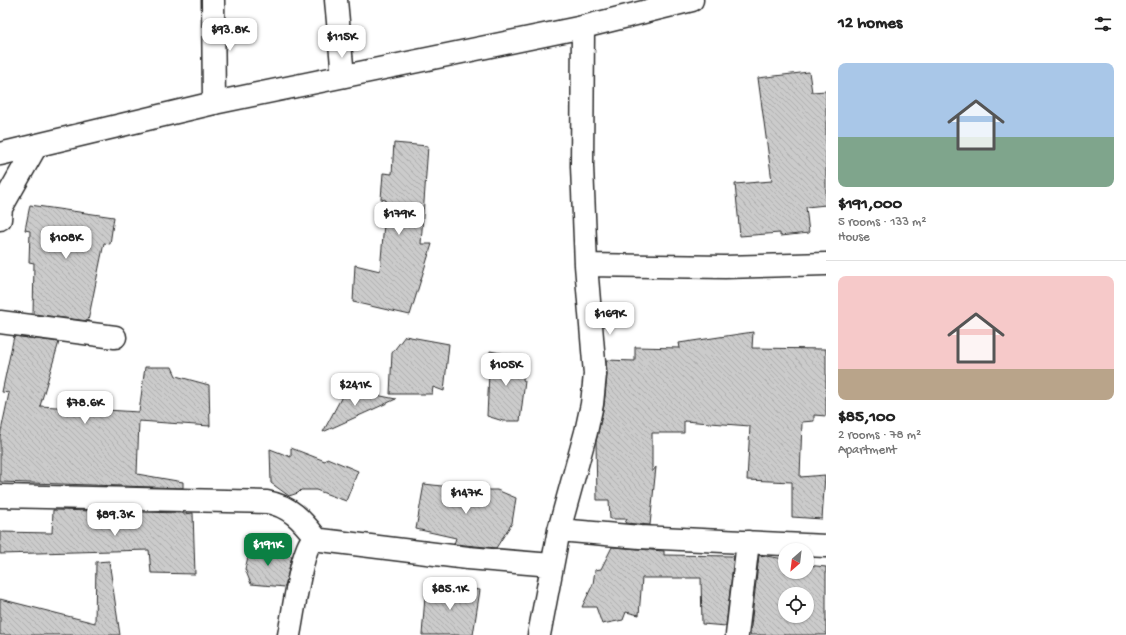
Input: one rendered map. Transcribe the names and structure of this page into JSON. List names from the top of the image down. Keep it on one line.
{"north":"bottom left","page":{"heading":"12 homes","price":["$93.8K","$115K","$179K","$108K","$169K","$105K","$241K","$78.6K","$147K","$89.3K","$191K","$85.1K"],"list":[{"name":"$191,000","note":"5 rooms · 133 m² · House"},{"name":"$85,100","note":"2 rooms · 78 m² · Apartment"}]}}
